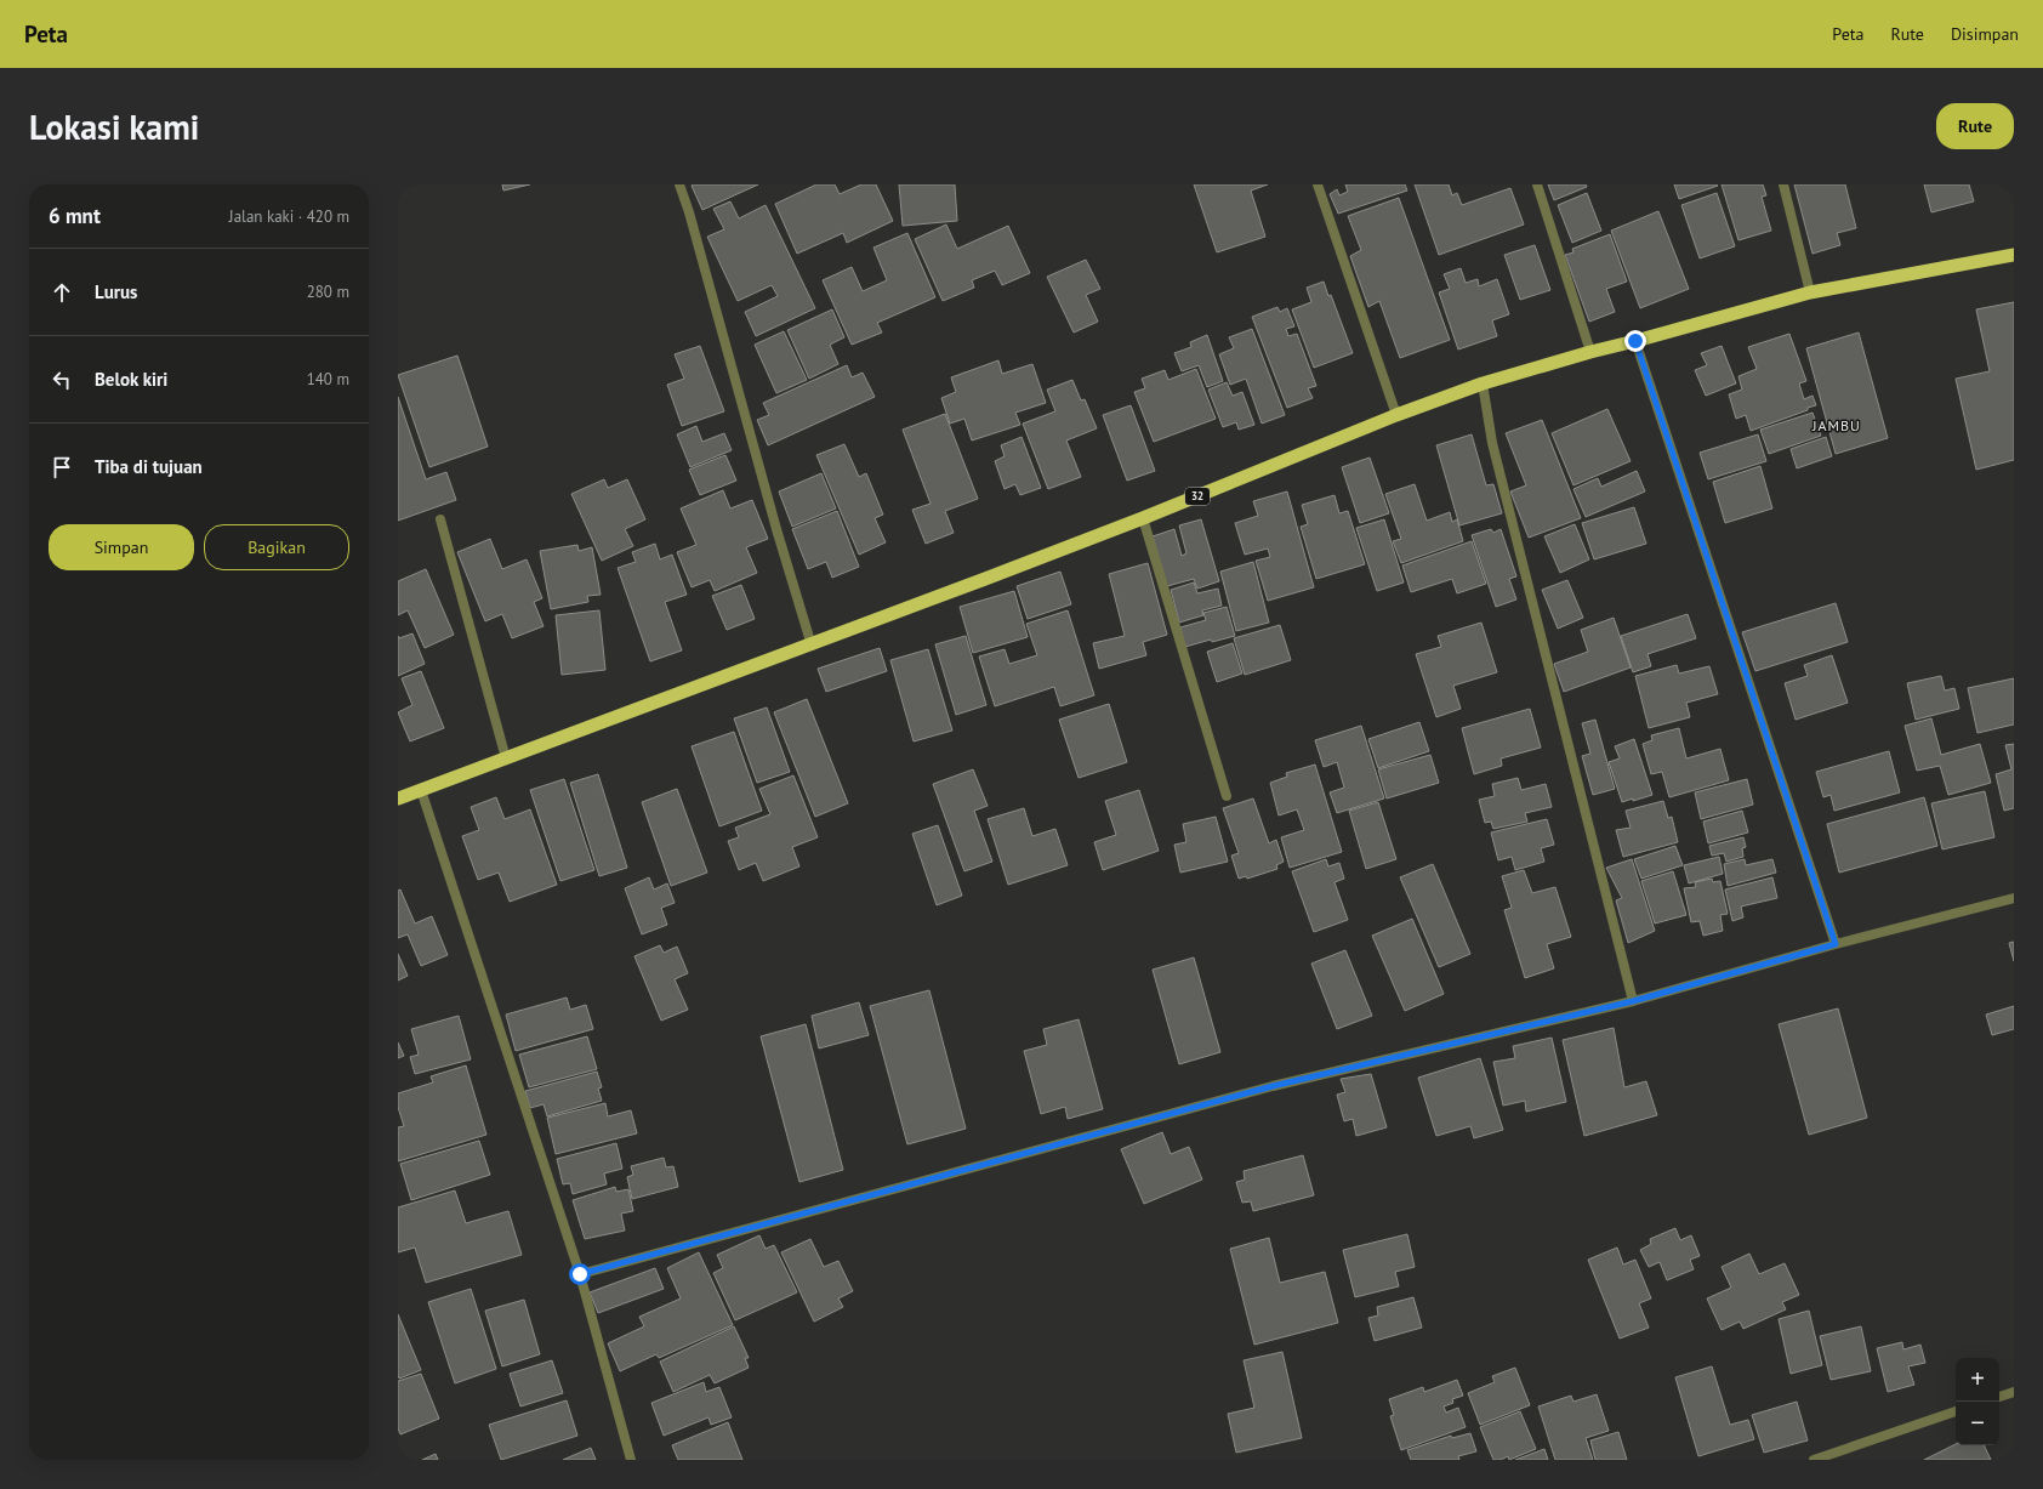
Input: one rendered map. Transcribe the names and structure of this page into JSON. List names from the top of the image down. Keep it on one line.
{"streets":{"highway":["32"]},"districts":["JAMBU"],"page":{"header":"Peta","nav":["Peta","Rute","Disimpan"],"buttons":["Rute",["Simpan","Bagikan"]],"title":"Lokasi kami","heading":["6 mnt","Jalan kaki · 420 m"],"list":[["Lurus","280 m"],["Belok kiri","140 m"],"Tiba di tujuan"],"map_buttons":["+","−"]}}
